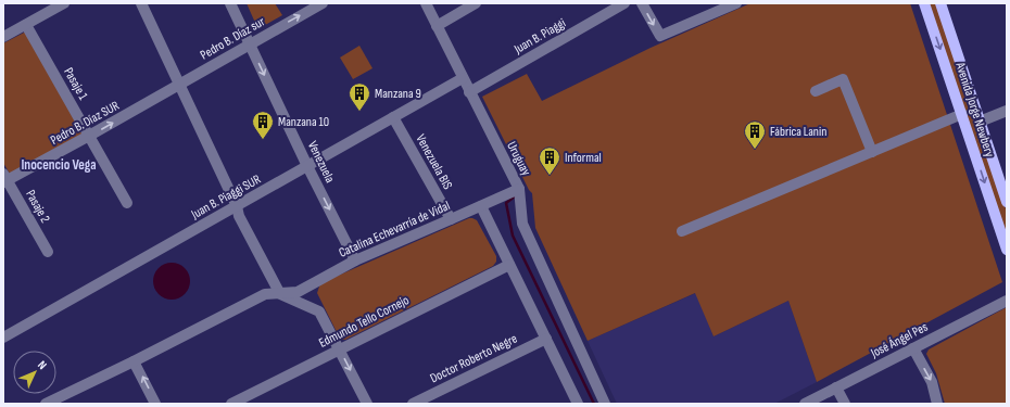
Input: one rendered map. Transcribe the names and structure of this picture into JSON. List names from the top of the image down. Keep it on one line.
{"streets":{"main road":["Avenida Jorge Newbery"],"street":["Juan B. Piaggi","Pedro B. Díaz sur","Pasaje 1","Pedro B. Díaz SUR","Uruguay","Venezuela","Venezuela BIS","Juan B. Piaggi SUR","Pasaje 2","Catalina Echevarría de Vidal","Edmundo Tello Cornejo","José Ángel Pes","Doctor Roberto Negre"]},"crossings":[["Juan B. Piaggi","Uruguay"],["Pedro B. Díaz sur","Pedro B. Díaz SUR"],["Pedro B. Díaz sur","Venezuela"],["Pasaje 1","Pedro B. Díaz SUR"],["Pedro B. Díaz SUR","Pasaje 2"],["Uruguay","Juan B. Piaggi SUR"],["Uruguay","Catalina Echevarría de Vidal"],["Venezuela","Juan B. Piaggi SUR"],["Venezuela","Catalina Echevarría de Vidal"],["Venezuela BIS","Juan B. Piaggi SUR"],["Venezuela BIS","Catalina Echevarría de Vidal"]],"one_way":["Pedro B. Díaz sur","Pedro B. Díaz SUR"],"districts":["Inocencio Vega"],"places":{"building":["Manzana 9","Manzana 10","Fábrica Lanin","Informal"]},"north":"top right"}
